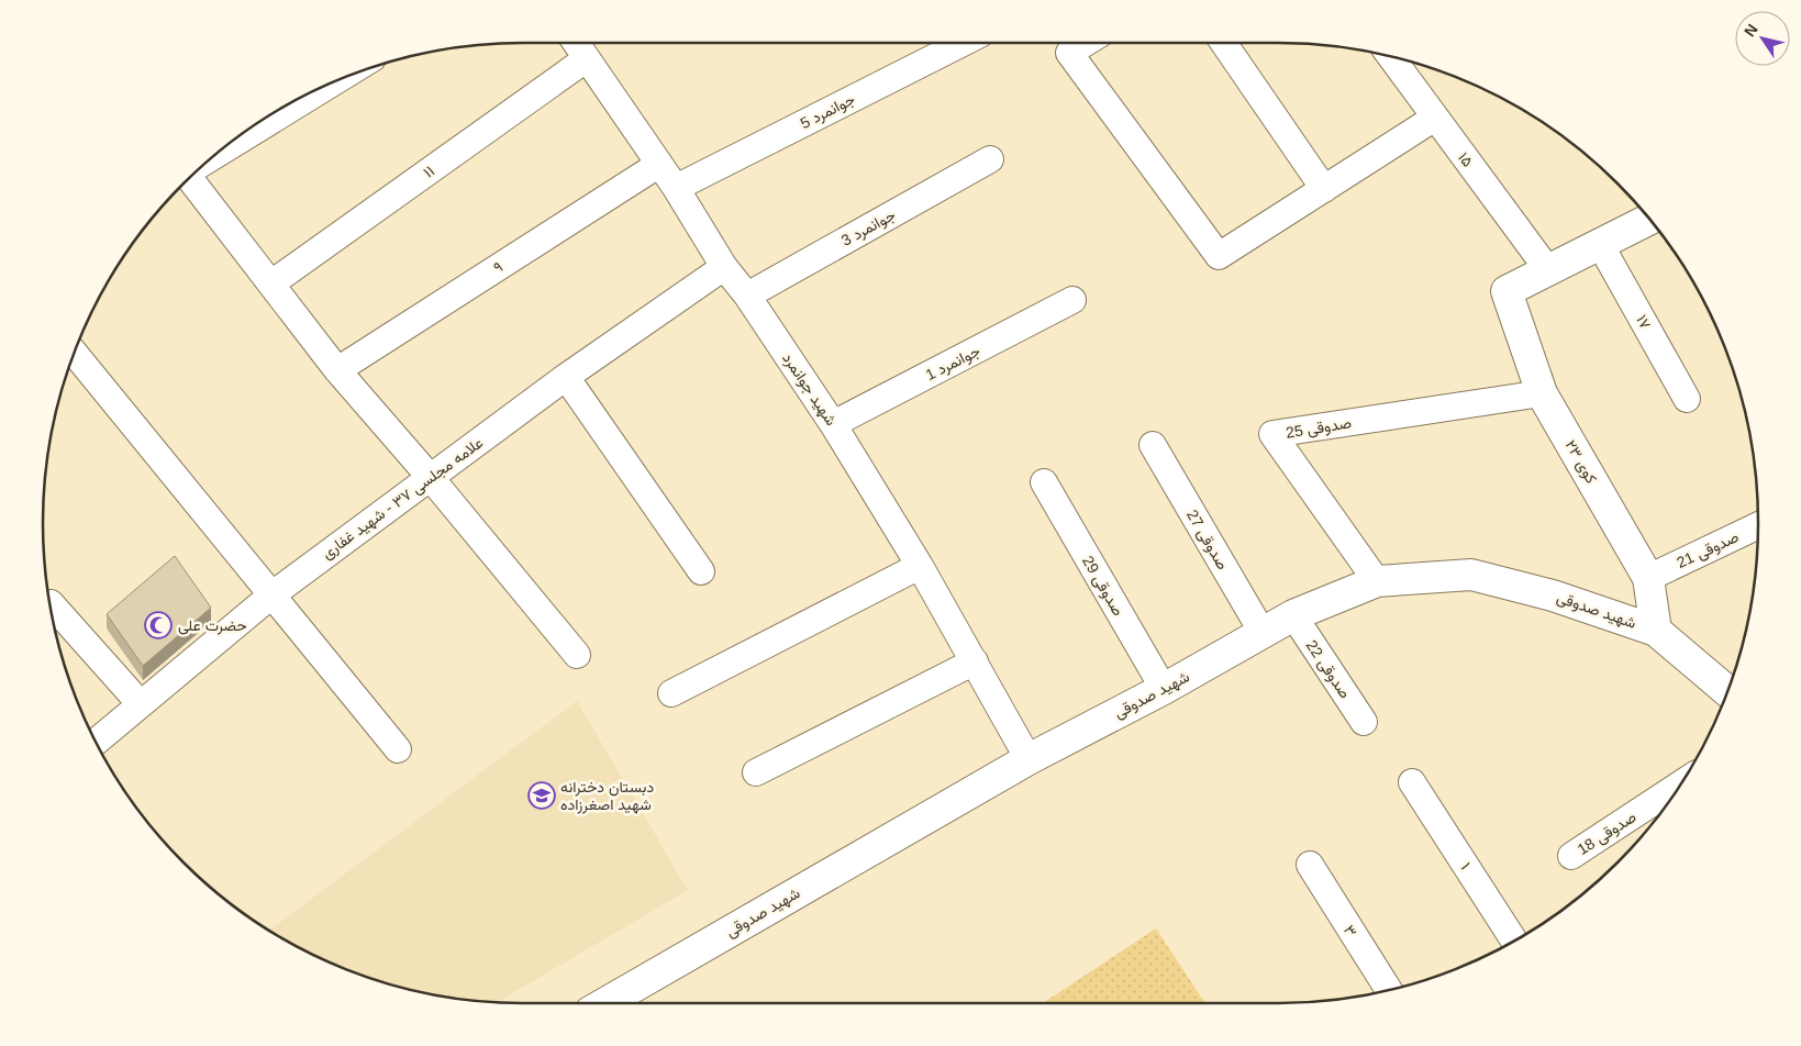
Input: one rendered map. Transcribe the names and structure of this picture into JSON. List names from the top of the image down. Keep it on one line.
{"streets":{"main road":["کوی ۲۳","شهید صدوقی"],"street":["جوانمرد 5","۱۵","۱۱","جوانمرد 3","۹","۱۷","جوانمرد 1","شهید جوانمرد","صدوقی 25","علامه مجلسی ۳۷ - شهید غفاری","صدوقی 27","صدوقی 21","صدوقی 29","صدوقی 22","صدوقی 18","۱","۳"]},"crossings":[["جوانمرد 5","شهید جوانمرد"],["۱۵","کوی ۲۳"],["۱۱","شهید جوانمرد"],["جوانمرد 3","شهید جوانمرد"],["۹","شهید جوانمرد"],["جوانمرد 1","شهید جوانمرد"],["شهید جوانمرد","علامه مجلسی ۳۷ - شهید غفاری"],["شهید جوانمرد","شهید صدوقی"],["صدوقی 25","کوی ۲۳"],["صدوقی 25","شهید صدوقی"],["کوی ۲۳","صدوقی 21"],["کوی ۲۳","شهید صدوقی"],["صدوقی 27","شهید صدوقی"],["صدوقی 29","شهید صدوقی"],["شهید صدوقی","صدوقی 22"]],"places":{"mosque":["حضرت علی"],"school or university":["دبستان دخترانه شهید اصغرزاده"]},"north":"top left"}
